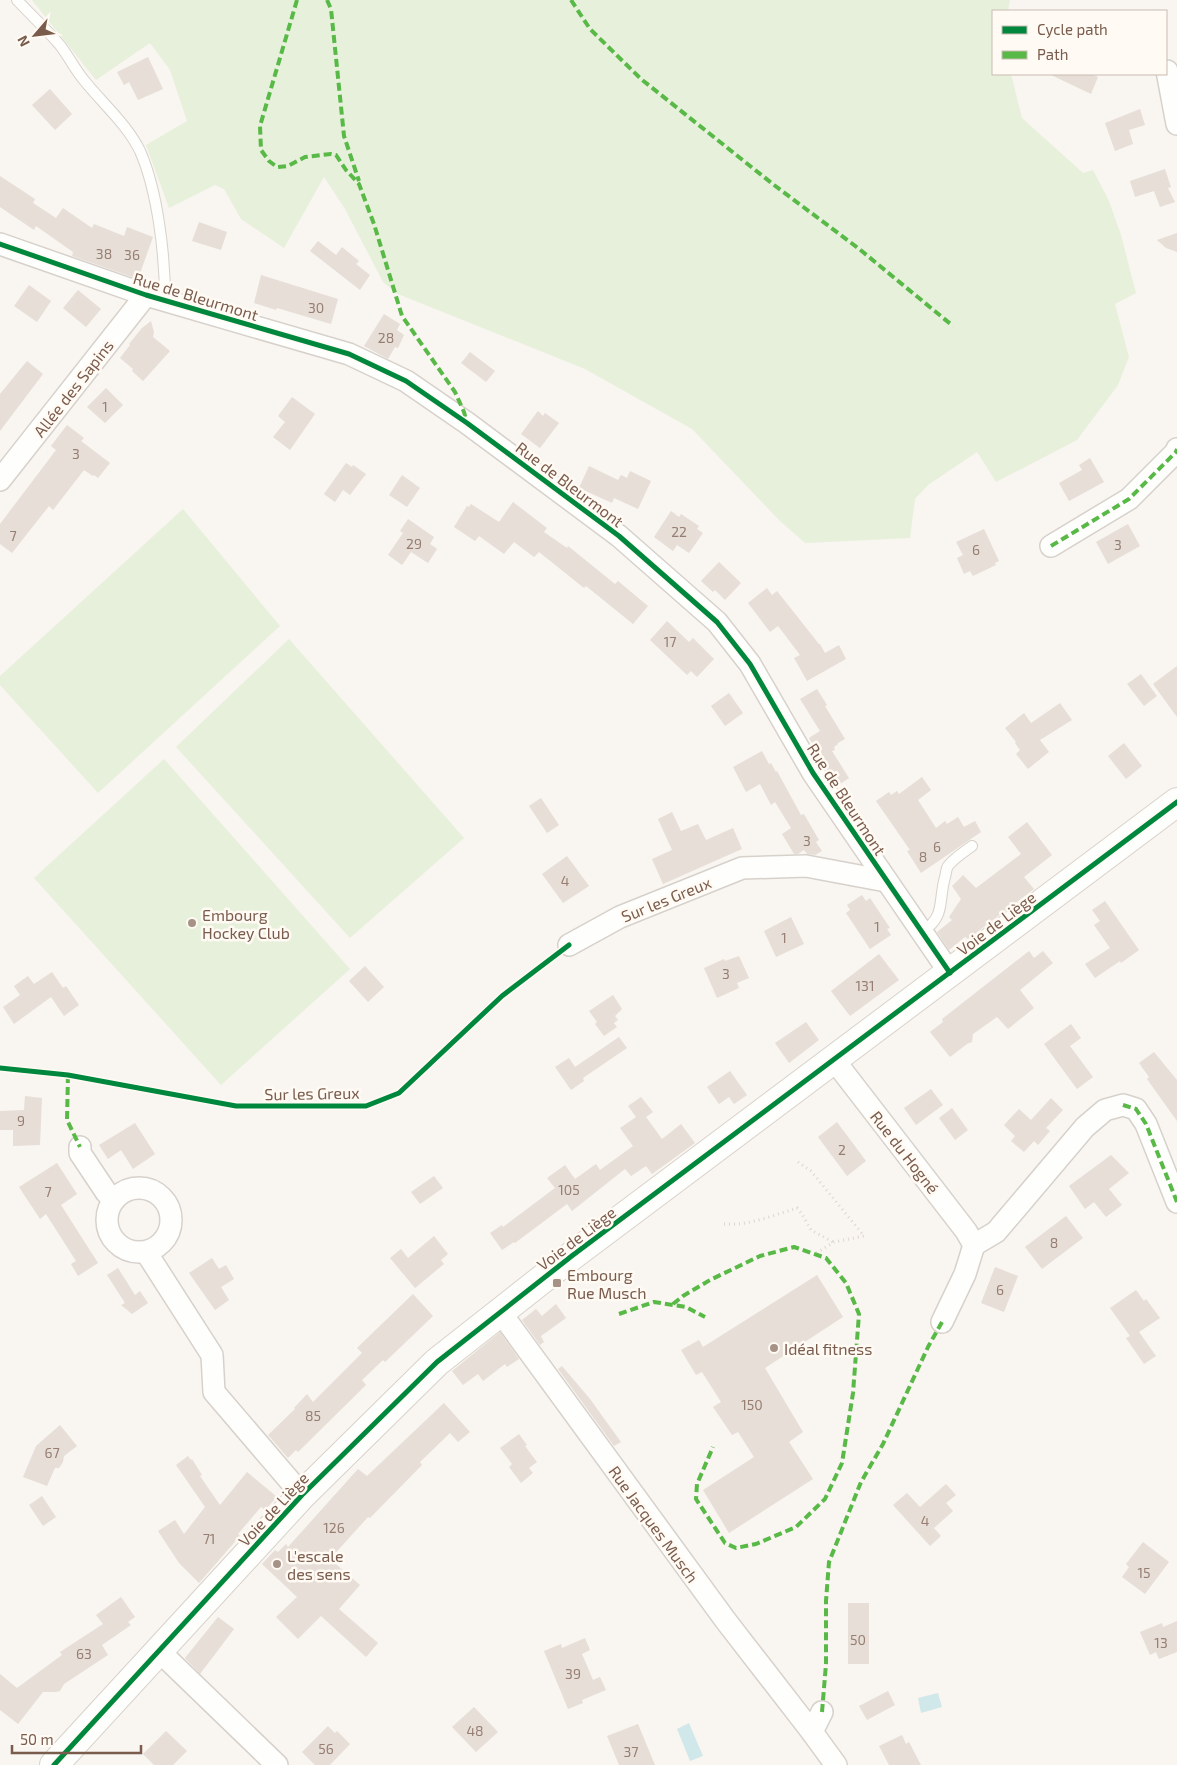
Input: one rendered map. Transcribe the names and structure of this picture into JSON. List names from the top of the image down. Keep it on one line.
{"streets":{"street":["Rue de Bleurmont","Allée des Sapins","Sur les Greux","Voie de Liège","Rue du Hogné","Rue Jacques Musch"]},"crossings":[["Rue de Bleurmont","Allée des Sapins"],["Rue de Bleurmont","Sur les Greux"],["Rue de Bleurmont","Voie de Liège"],["Voie de Liège","Rue du Hogné"],["Voie de Liège","Rue Jacques Musch"]],"places":{"other":["Embourg Hockey Club","Idéal fitness","L'escale des sens"],"transit":["Embourg Rue Musch"]},"house_numbers":["38","36","30","28","1","3","22","7","29","3","6","17","3","6","8","4","1","1","3","131","9","2","105","7","8","6","150","85","67","4","126","71","15","50","13","63","39","48","56","37"],"legend":["Cycle path","Path"],"scale_bar":"50 m","north":"bottom left"}
